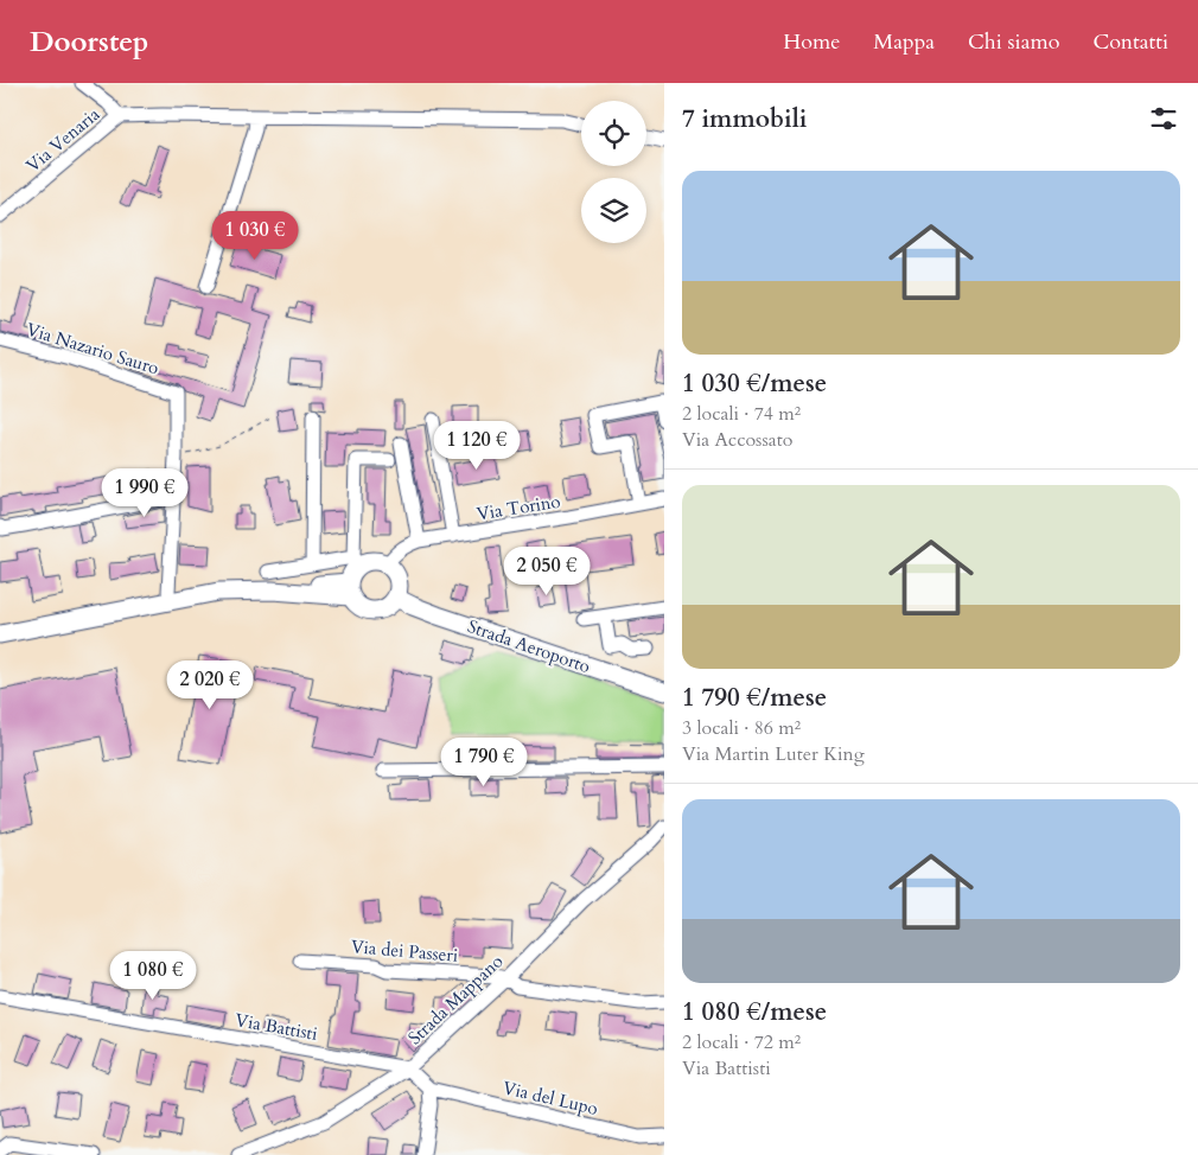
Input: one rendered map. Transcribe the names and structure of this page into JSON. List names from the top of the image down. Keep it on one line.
{"streets":{"main road":["Strada Aeroporto"],"street":["Via Venaria","Via Nazario Sauro","Via Torino","Via dei Passeri","Strada Mappano","Via Battisti","Via del Lupo"]},"crossings":[["Via Torino","Strada Aeroporto"],["Via dei Passeri","Strada Mappano"],["Strada Mappano","Via Battisti"]],"page":{"header":"Doorstep","nav":["Home","Mappa","Chi siamo","Contatti"],"heading":"7 immobili","list":[{"name":"1 030 €/mese","note":"2 locali · 74 m² · Via Accossato"},{"name":"1 790 €/mese","note":"3 locali · 86 m² · Via Martin Luter King"},{"name":"1 080 €/mese","note":"2 locali · 72 m² · Via Battisti"}],"price":["1 030 €","1 120 €","1 990 €","2 050 €","2 020 €","1 790 €","1 080 €"]}}
